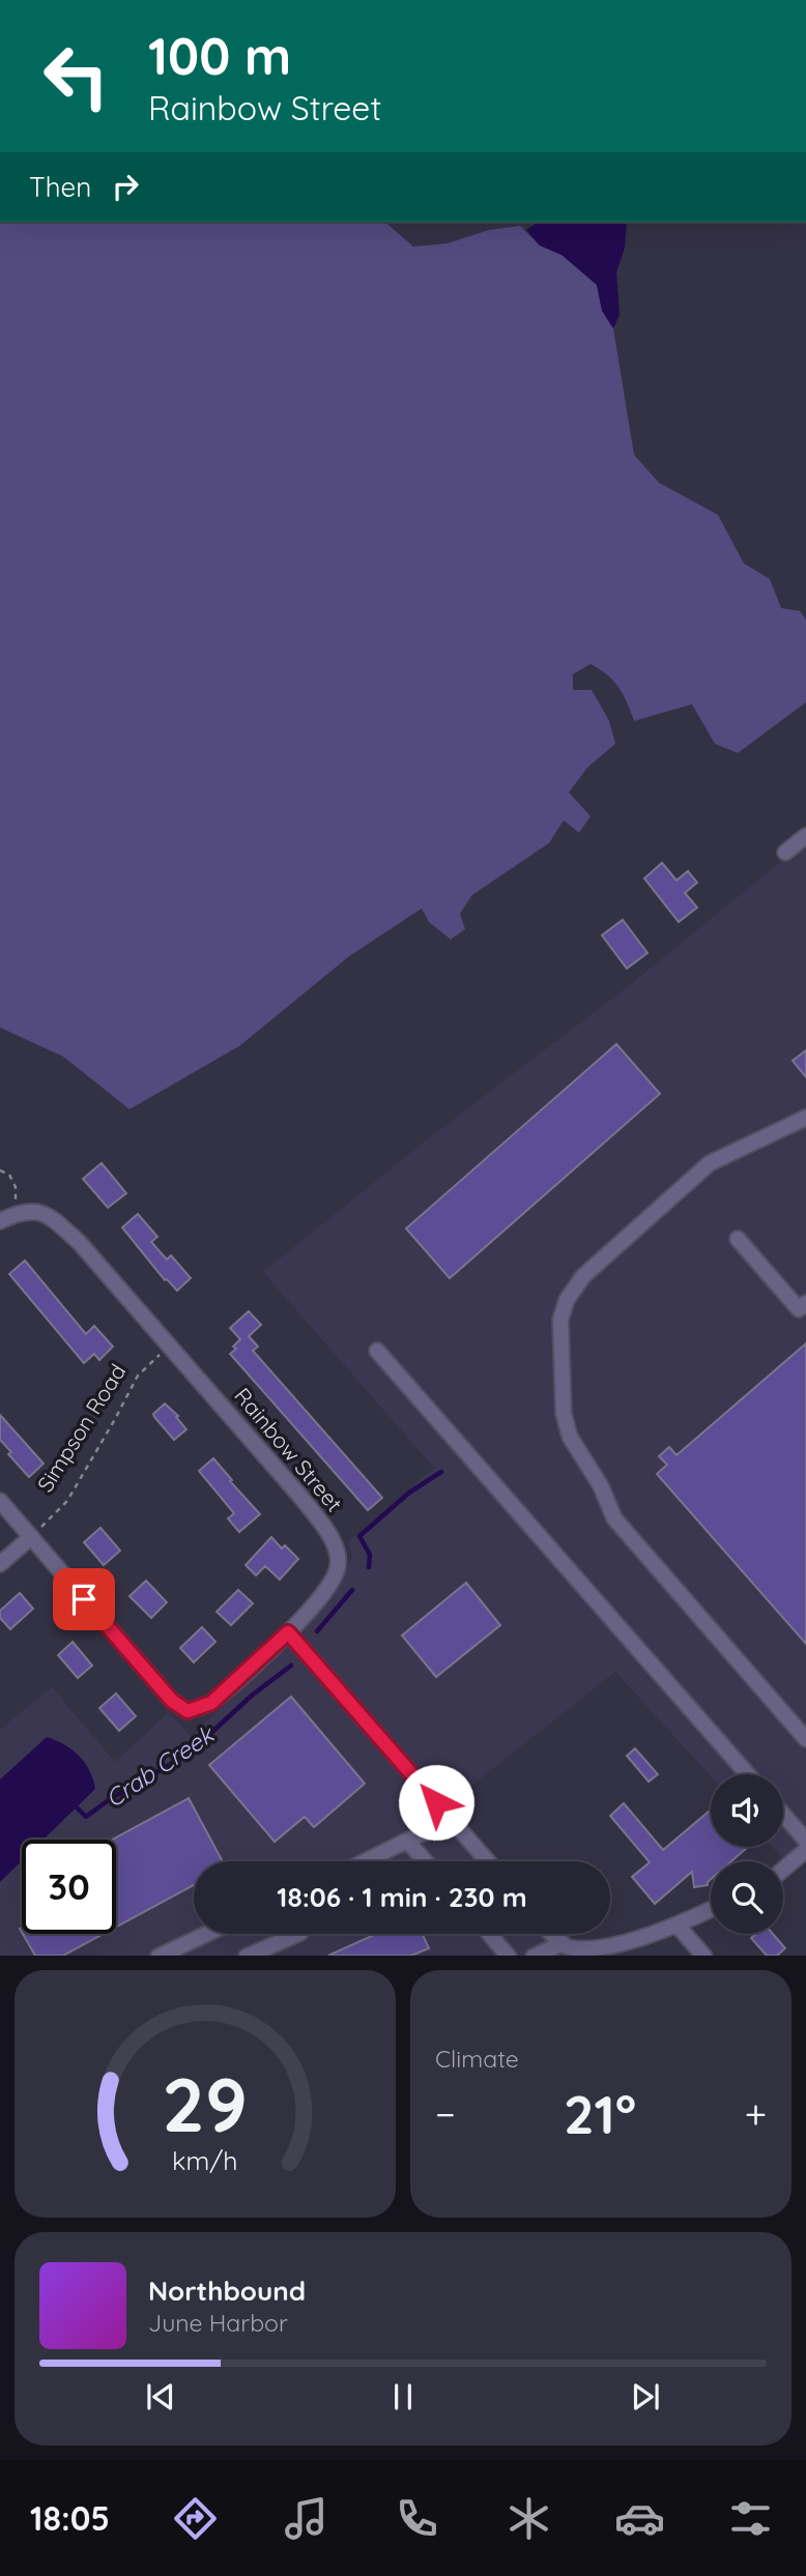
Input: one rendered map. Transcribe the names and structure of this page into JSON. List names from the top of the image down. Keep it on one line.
{"streets":{"street":["Rainbow Street"],"path":["Simpson Road"]},"crossings":[["Simpson Road","Rainbow Street"]],"water":["Crab Creek"],"page":{"turn":["100 m","Rainbow Street"],"then":"Then","limit":"30","trip":"18:06 · 1 min · 230 m","tile":"Climate","heat":["−","21°","+"],"song":["Northbound","June Harbor"],"tabs":"18:05","gauge":["29","km/h"]}}
